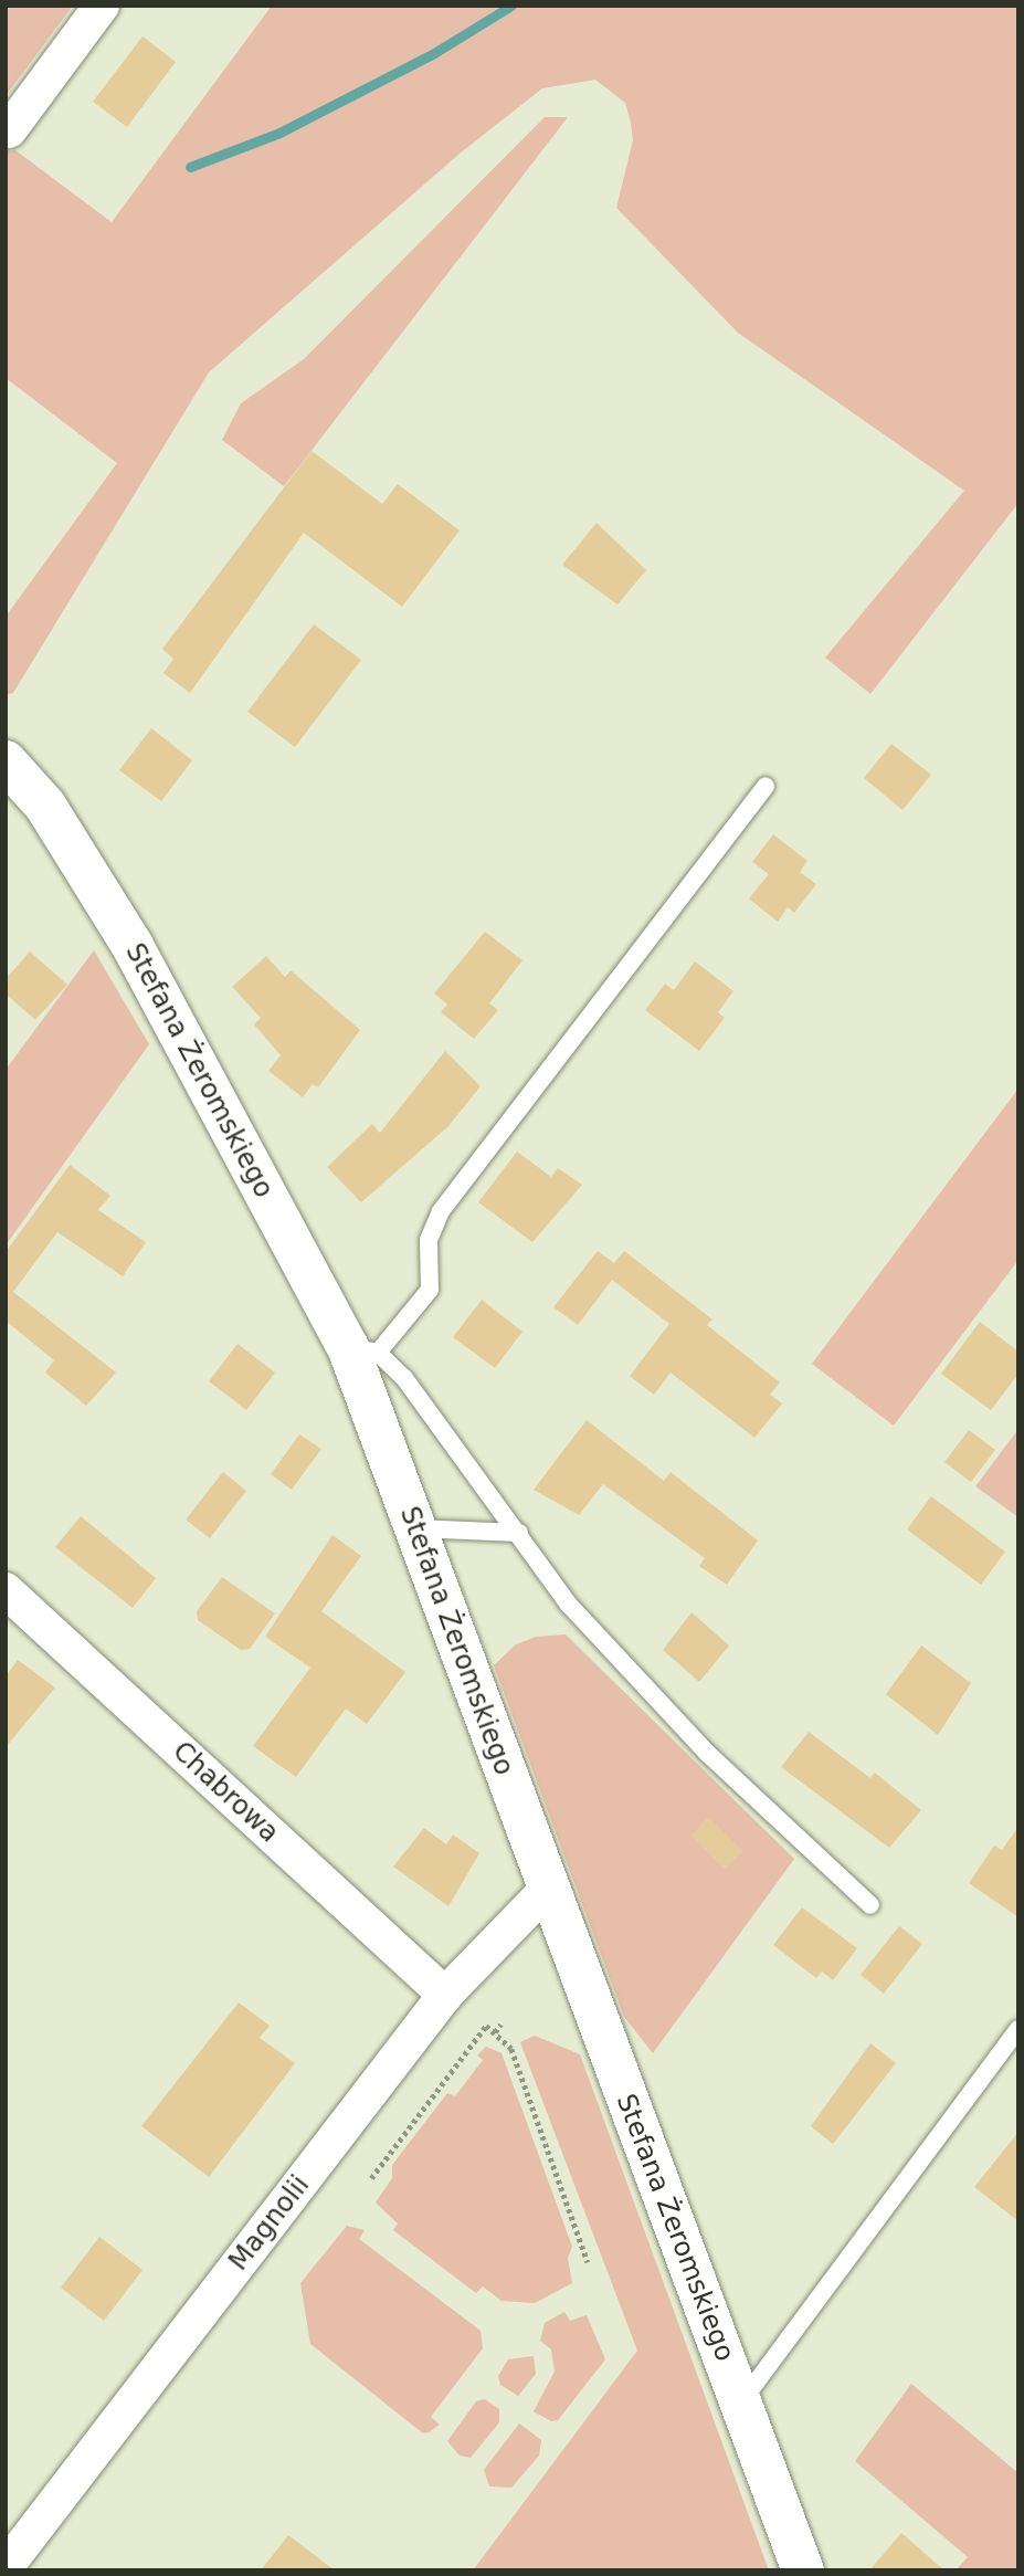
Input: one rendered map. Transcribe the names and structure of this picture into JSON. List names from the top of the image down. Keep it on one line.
{"streets":{"street":["Stefana Żeromskiego","Chabrowa","Magnolii"]},"crossings":[["Stefana Żeromskiego","Magnolii"],["Chabrowa","Magnolii"]]}
